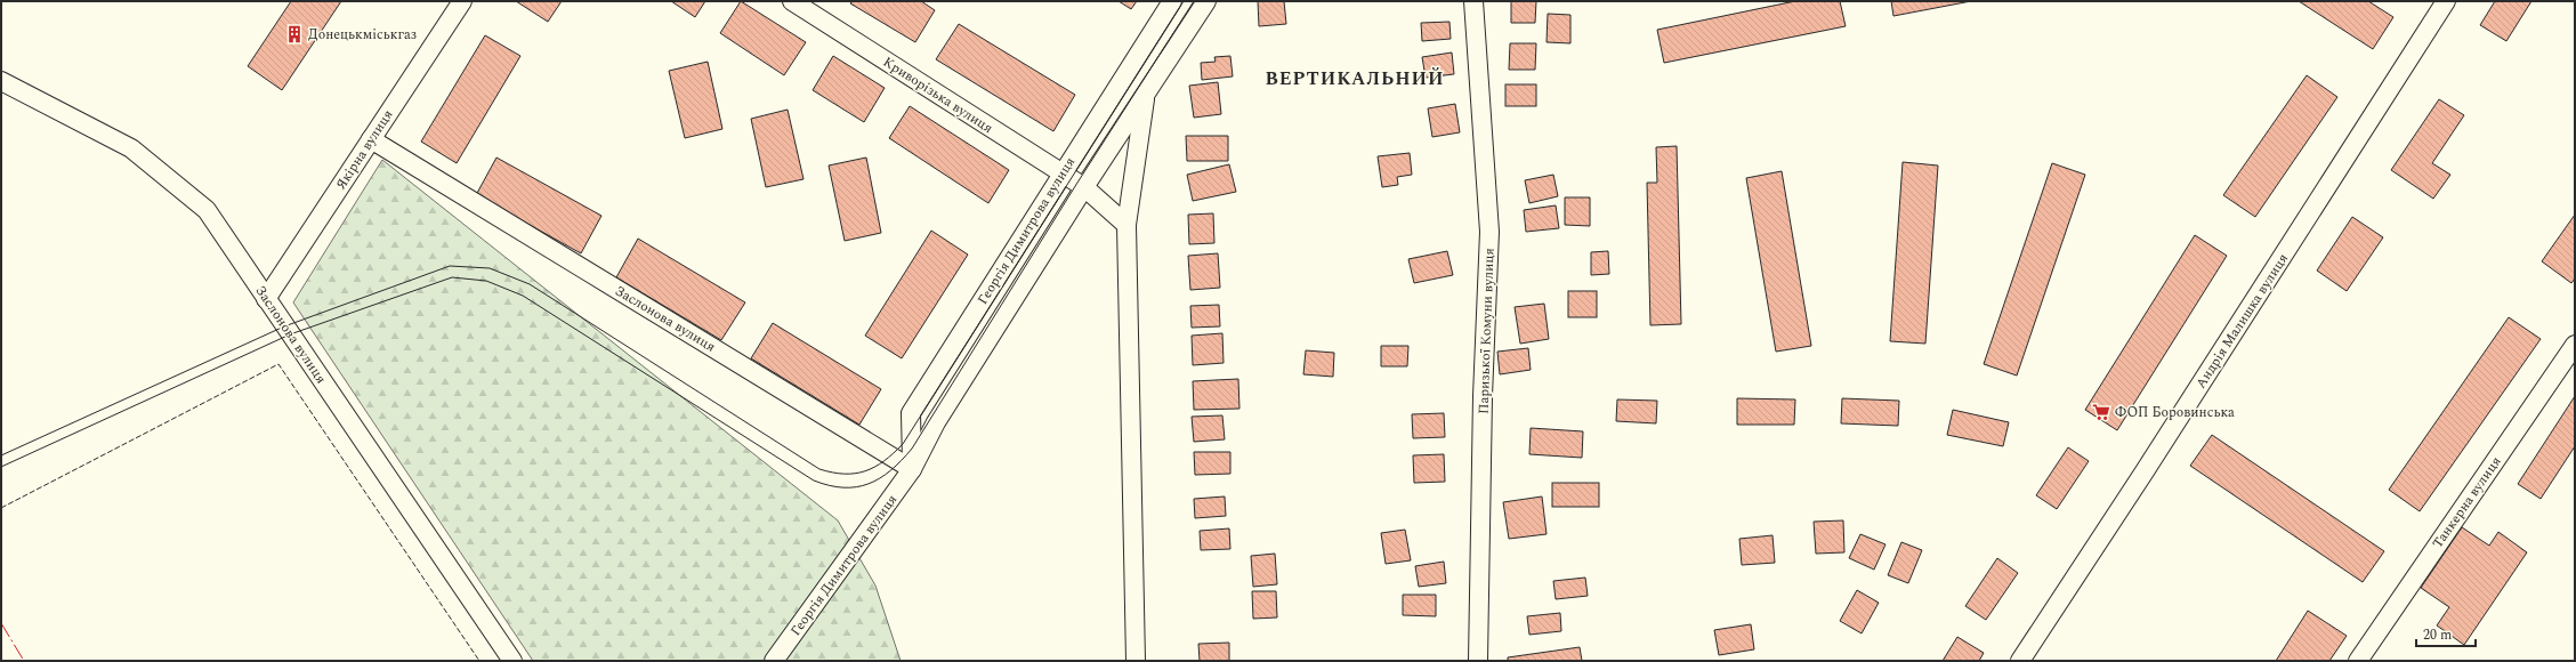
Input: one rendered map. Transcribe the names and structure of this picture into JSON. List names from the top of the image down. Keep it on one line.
{"streets":{"street":["Криворізька вулиця","Якірна вулиця","Георгія Димитрова вулиця","Заслонова вулиця","Андрія Малишка вулиця","Паризької Комуни вулиця","Танкерна вулиця"]},"crossings":[["Криворізька вулиця","Георгія Димитрова вулиця"],["Якірна вулиця","Заслонова вулиця"],["Георгія Димитрова вулиця","Заслонова вулиця"]],"districts":["ВЕРТИКАЛЬНИЙ"],"places":{"building":["Донецькміськгаз"],"supermarket":["ФОП Боровинська"]},"scale_bar":"20 m"}
